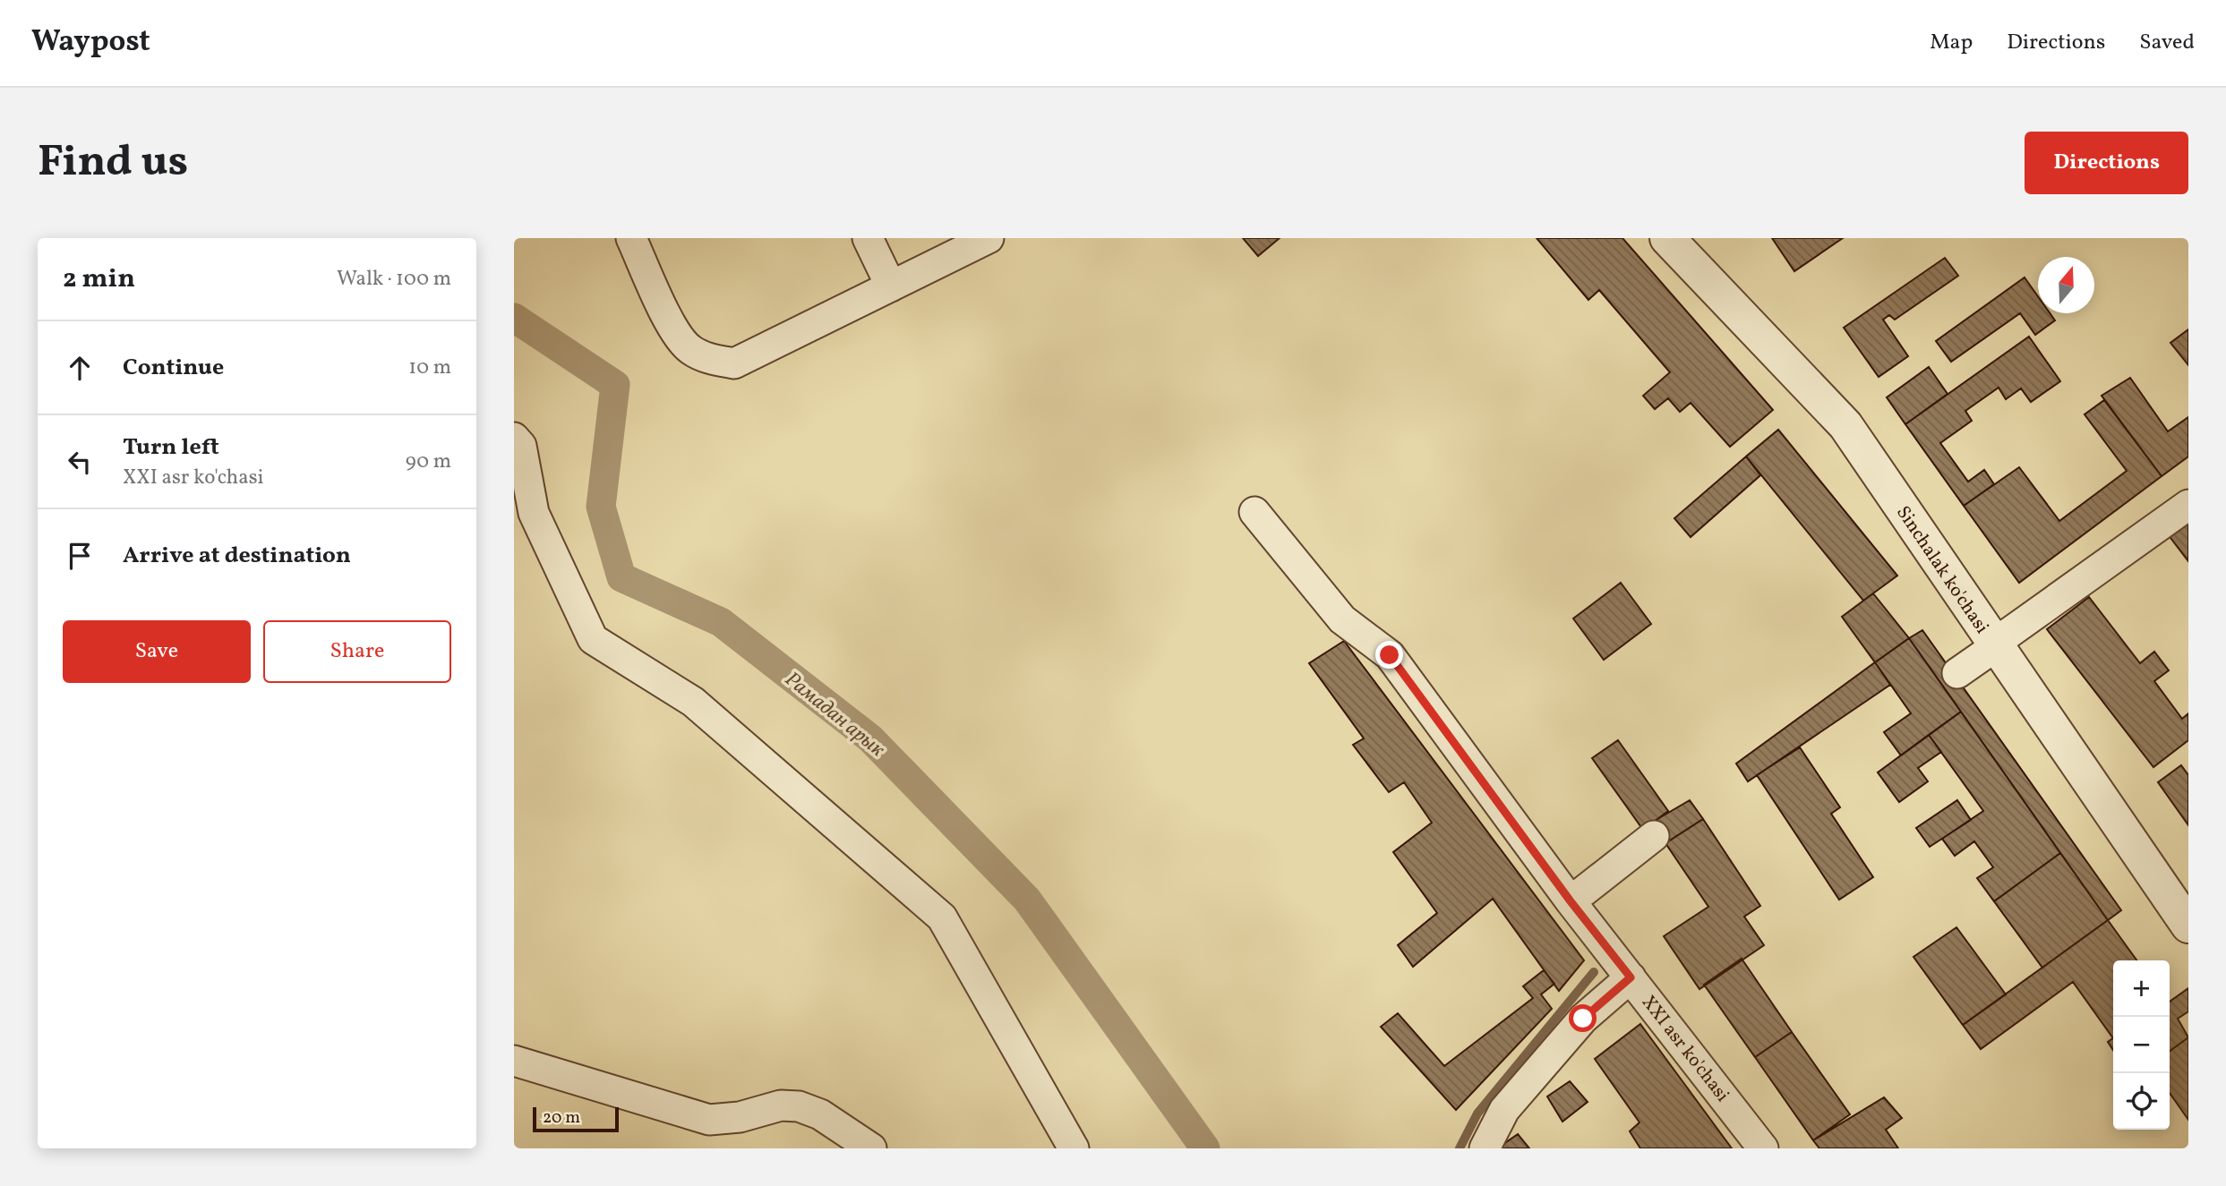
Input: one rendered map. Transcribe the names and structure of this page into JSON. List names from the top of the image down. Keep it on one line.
{"streets":{"street":["Sinchalak ko'chasi","XXI asr ko'chasi"]},"water":["Рамадан арык"],"scale_bar":"20 m","north":"top","page":{"header":"Waypost","nav":["Map","Directions","Saved"],"buttons":["Directions",["Save","Share"]],"title":"Find us","heading":["2 min","Walk · 100 m"],"list":[["Continue","10 m"],["Turn left","XXI asr ko'chasi","90 m"],"Arrive at destination"],"map_buttons":["+","−"],"scale":"20 m"}}
